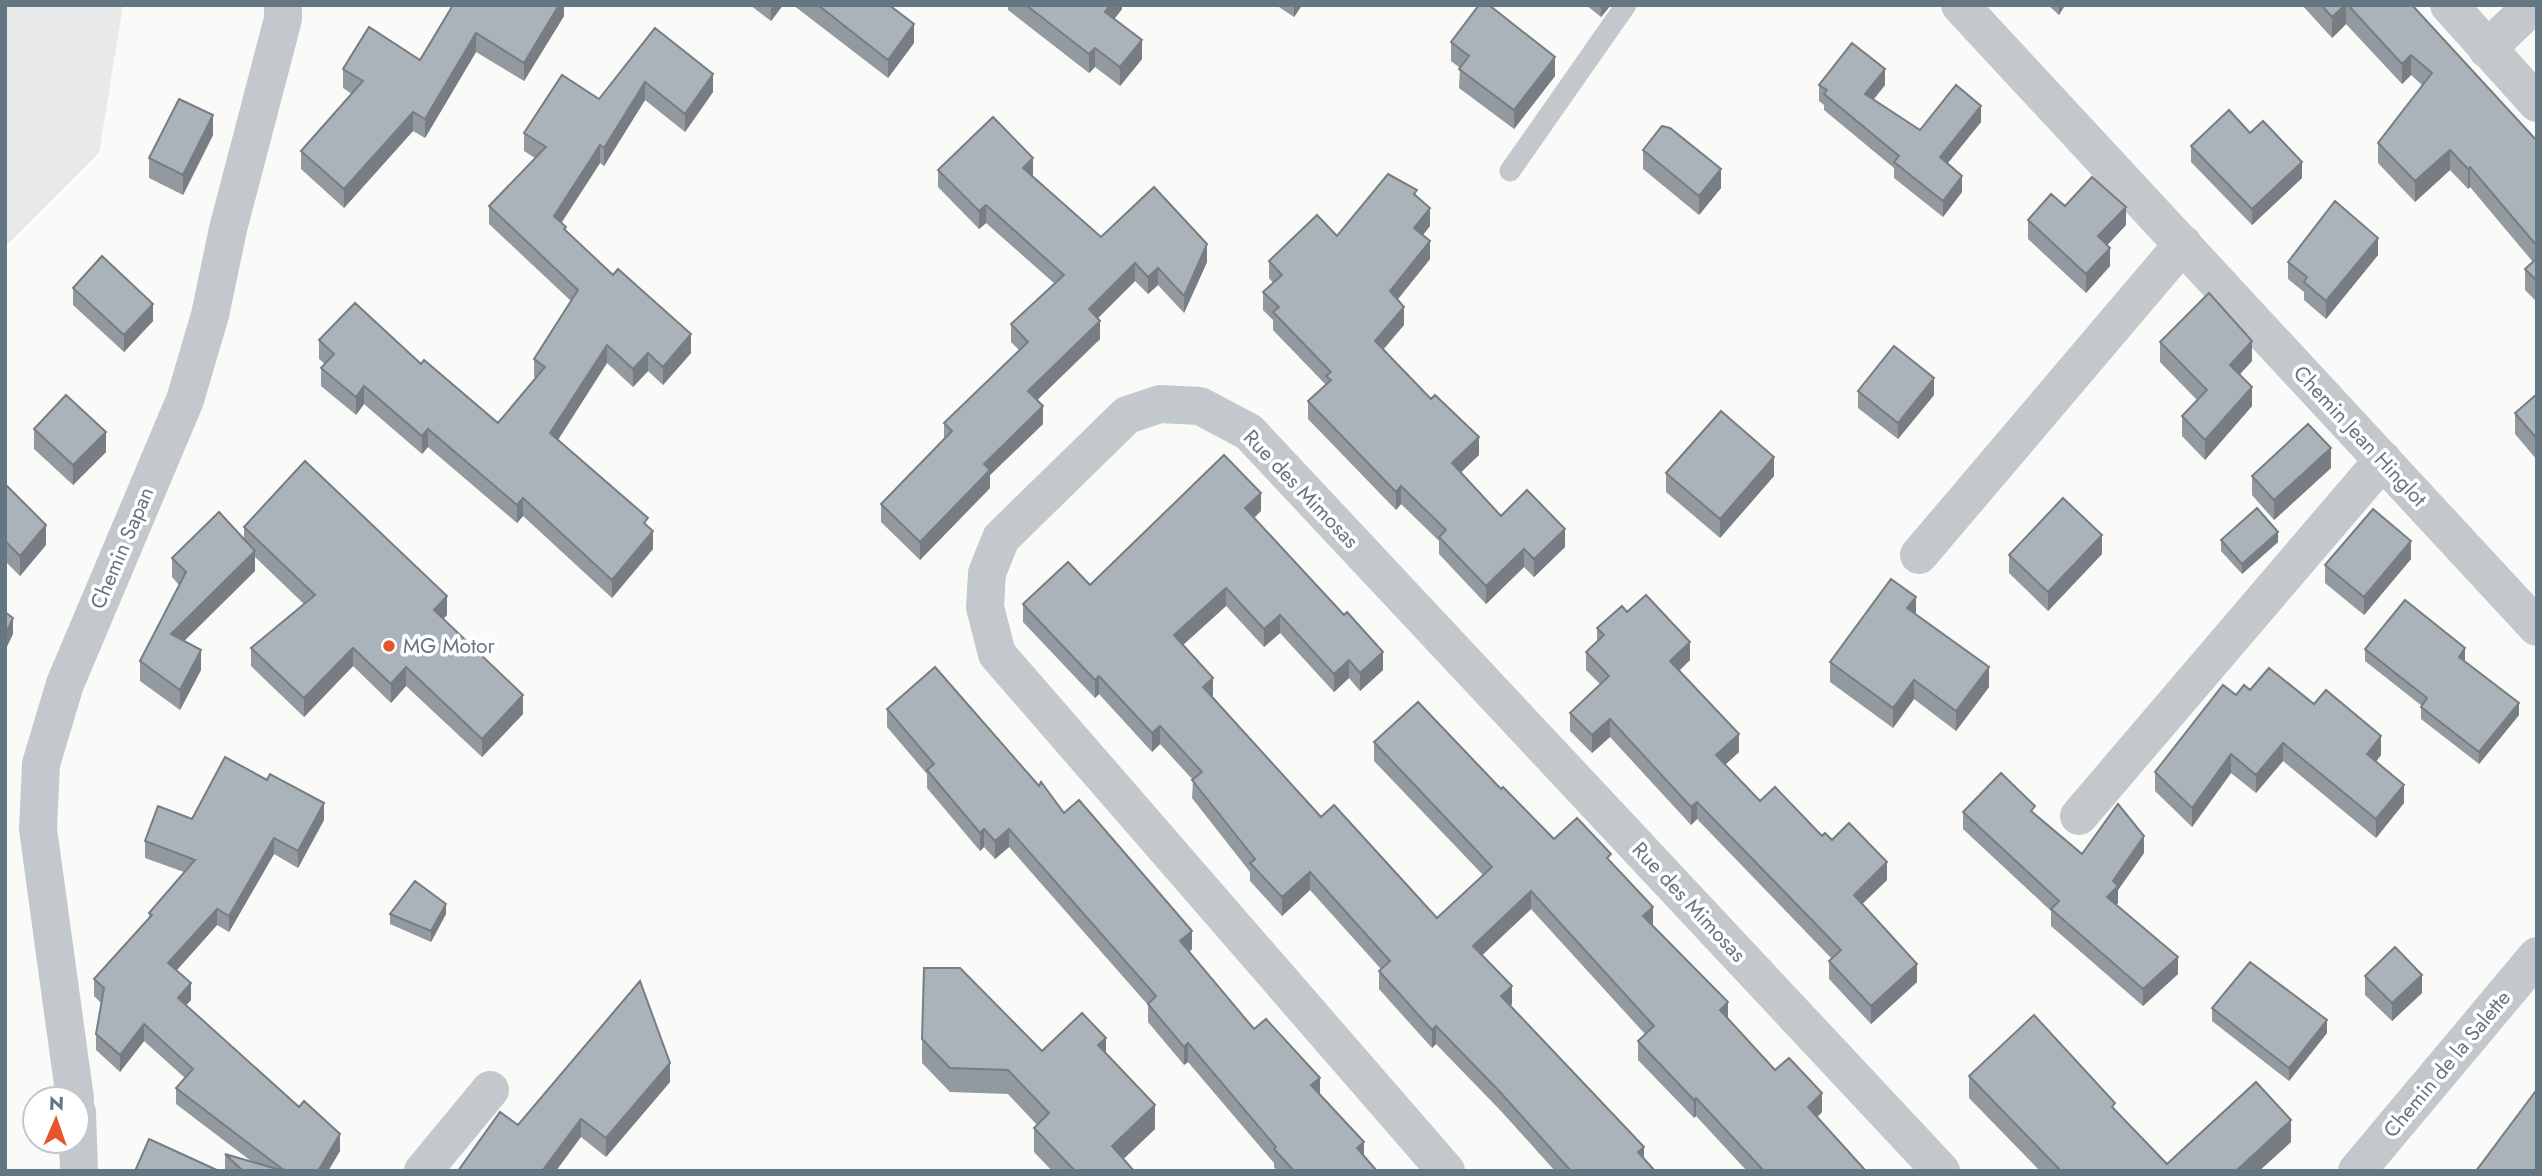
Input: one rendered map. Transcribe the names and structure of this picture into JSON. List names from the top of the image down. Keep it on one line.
{"streets":{"street":["Chemin Jean Hinglot","Rue des Mimosas","Chemin Sapan","Chemin de la Salette"]},"places":["MG Motor"],"north":"top"}
